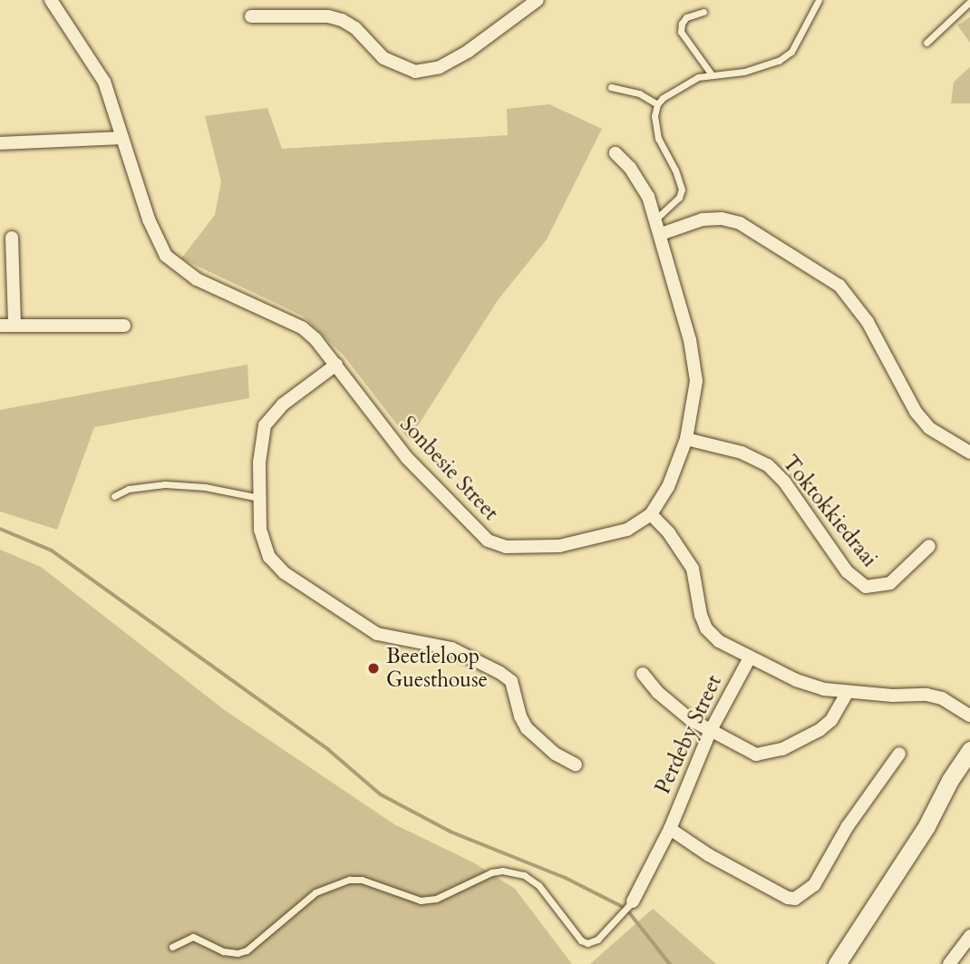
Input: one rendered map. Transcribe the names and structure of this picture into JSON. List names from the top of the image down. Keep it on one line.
{"streets":{"street":["Sonbesie Street","Toktokkiedraai","Perdeby Street"]},"crossings":[["Sonbesie Street","Toktokkiedraai"]],"places":["Beetleloop Guesthouse"]}
